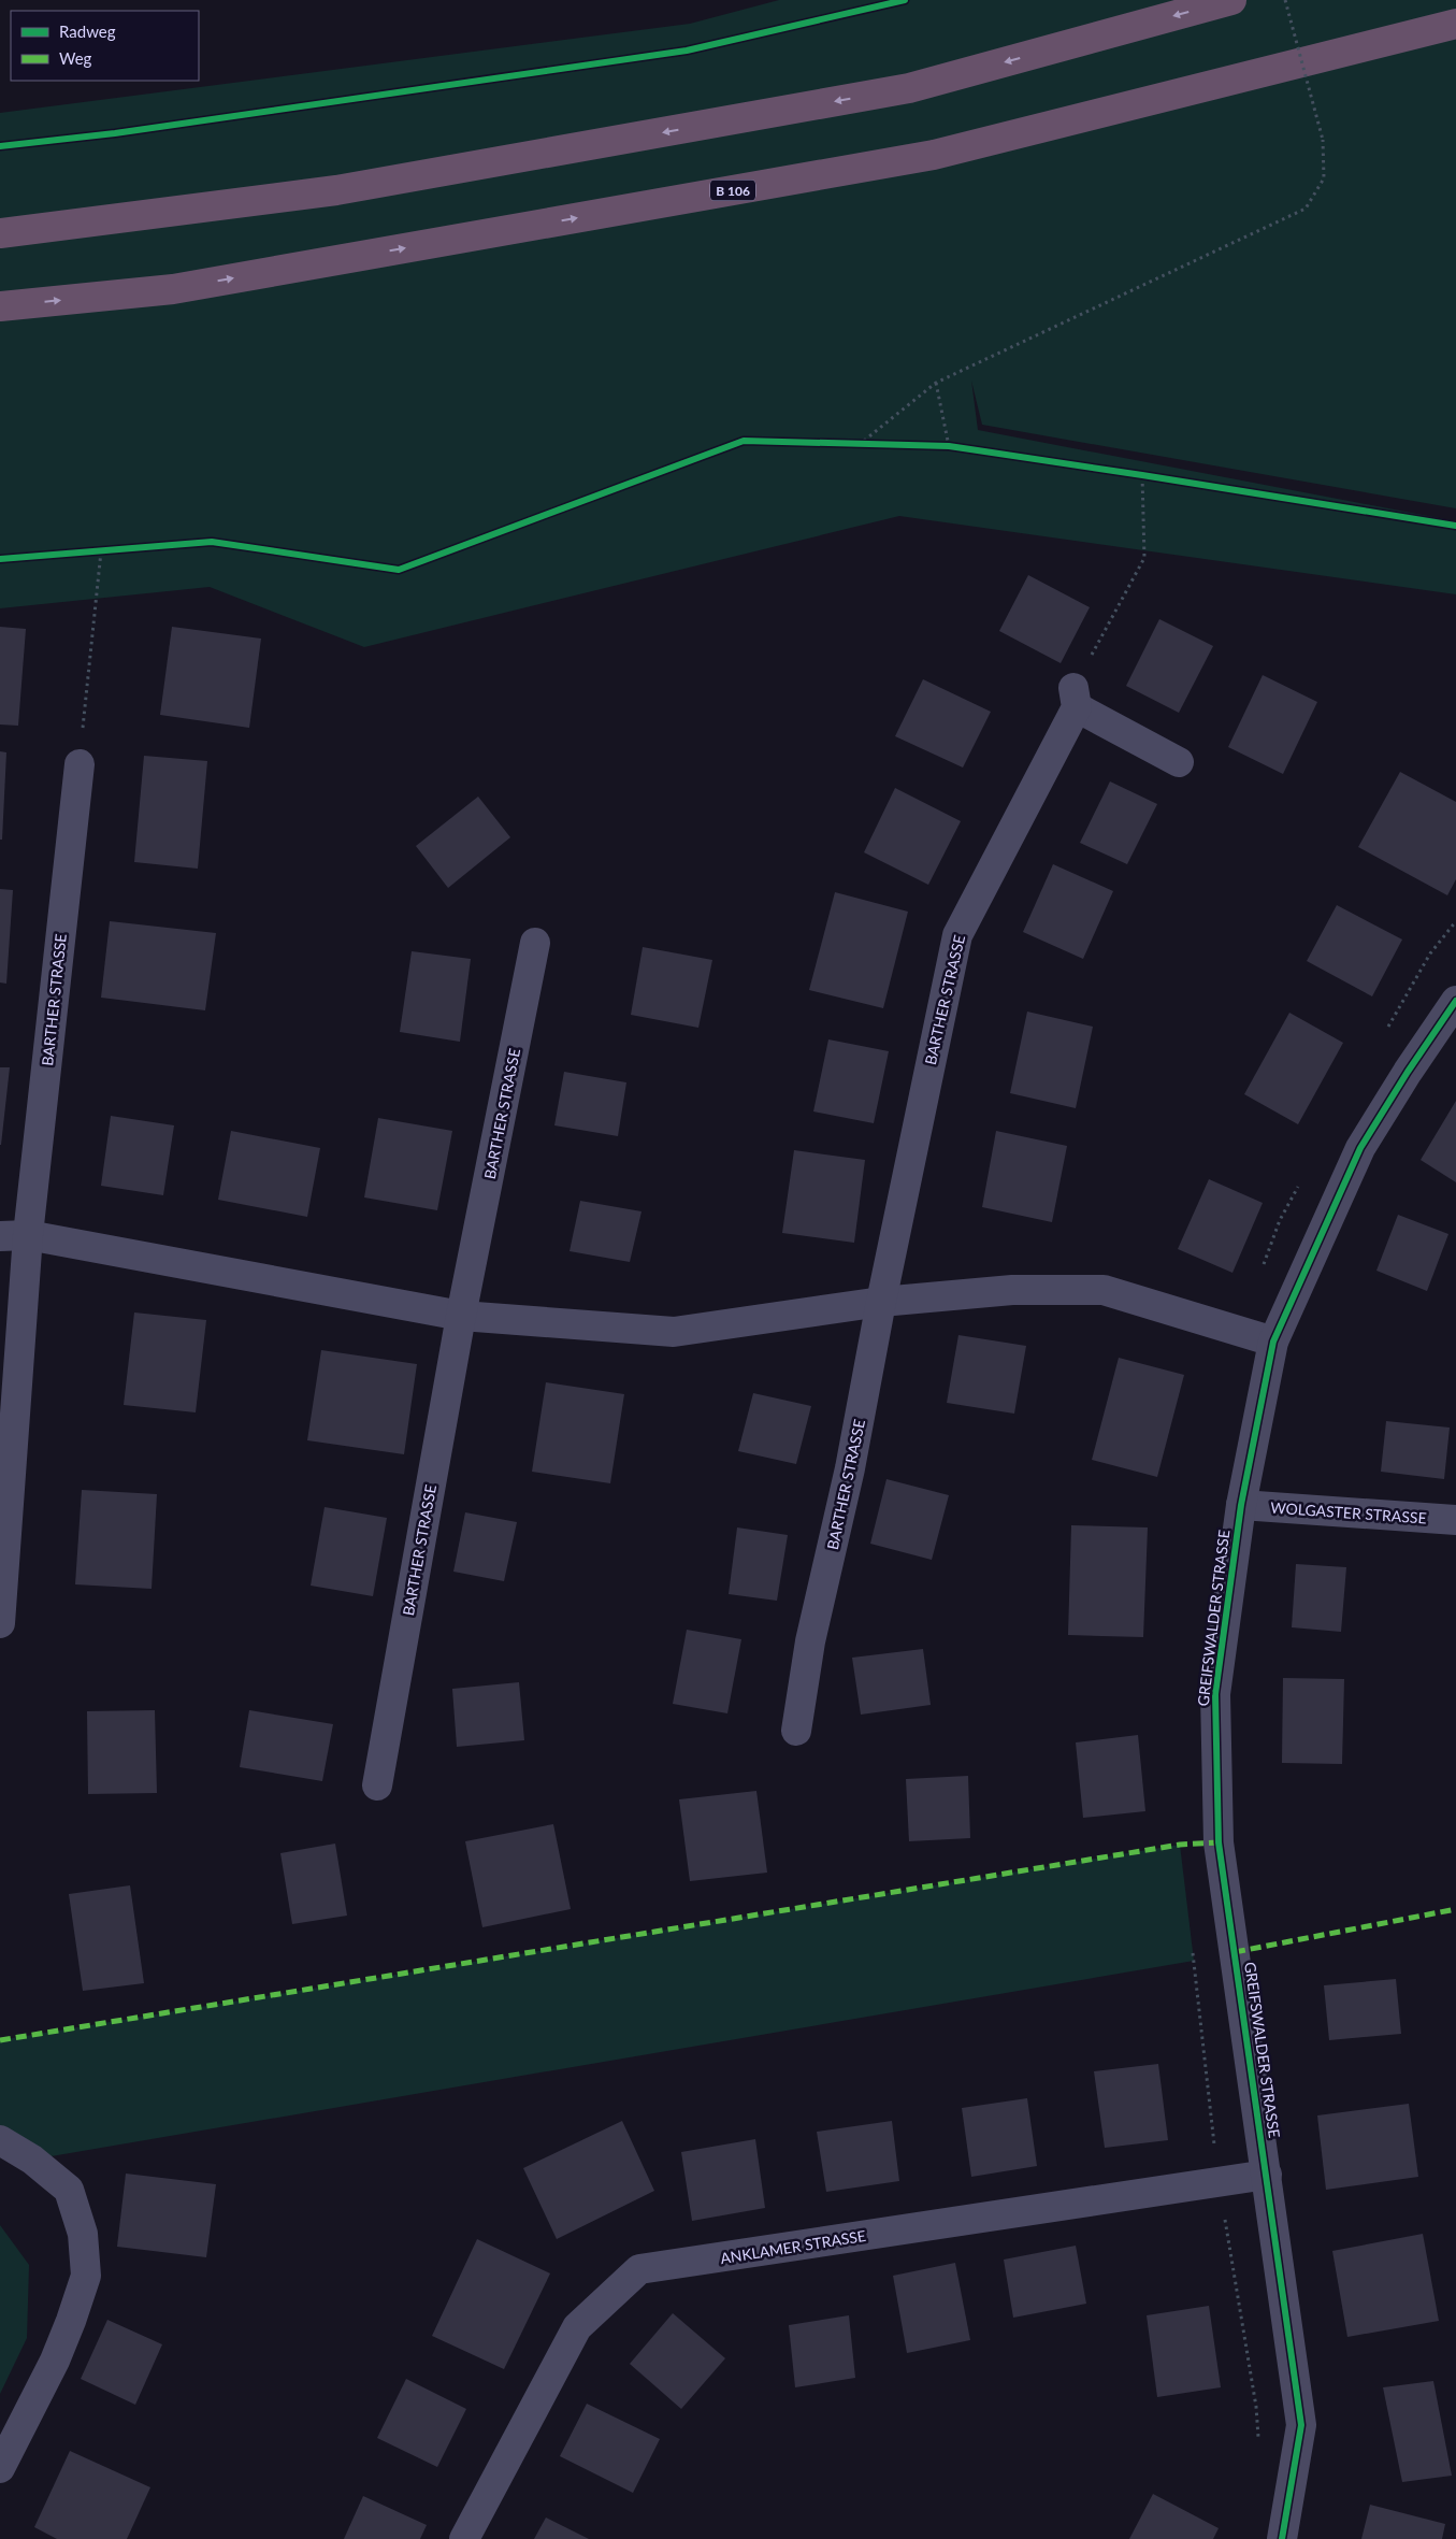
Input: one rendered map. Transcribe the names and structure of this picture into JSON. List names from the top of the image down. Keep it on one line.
{"streets":{"highway":["B 106"],"street":["BARTHER STRASSE","WOLGASTER STRASSE","GREIFSWALDER STRASSE","ANKLAMER STRASSE"]},"crossings":[["WOLGASTER STRASSE","GREIFSWALDER STRASSE"],["GREIFSWALDER STRASSE","ANKLAMER STRASSE"]],"legend":["Radweg","Weg"]}
